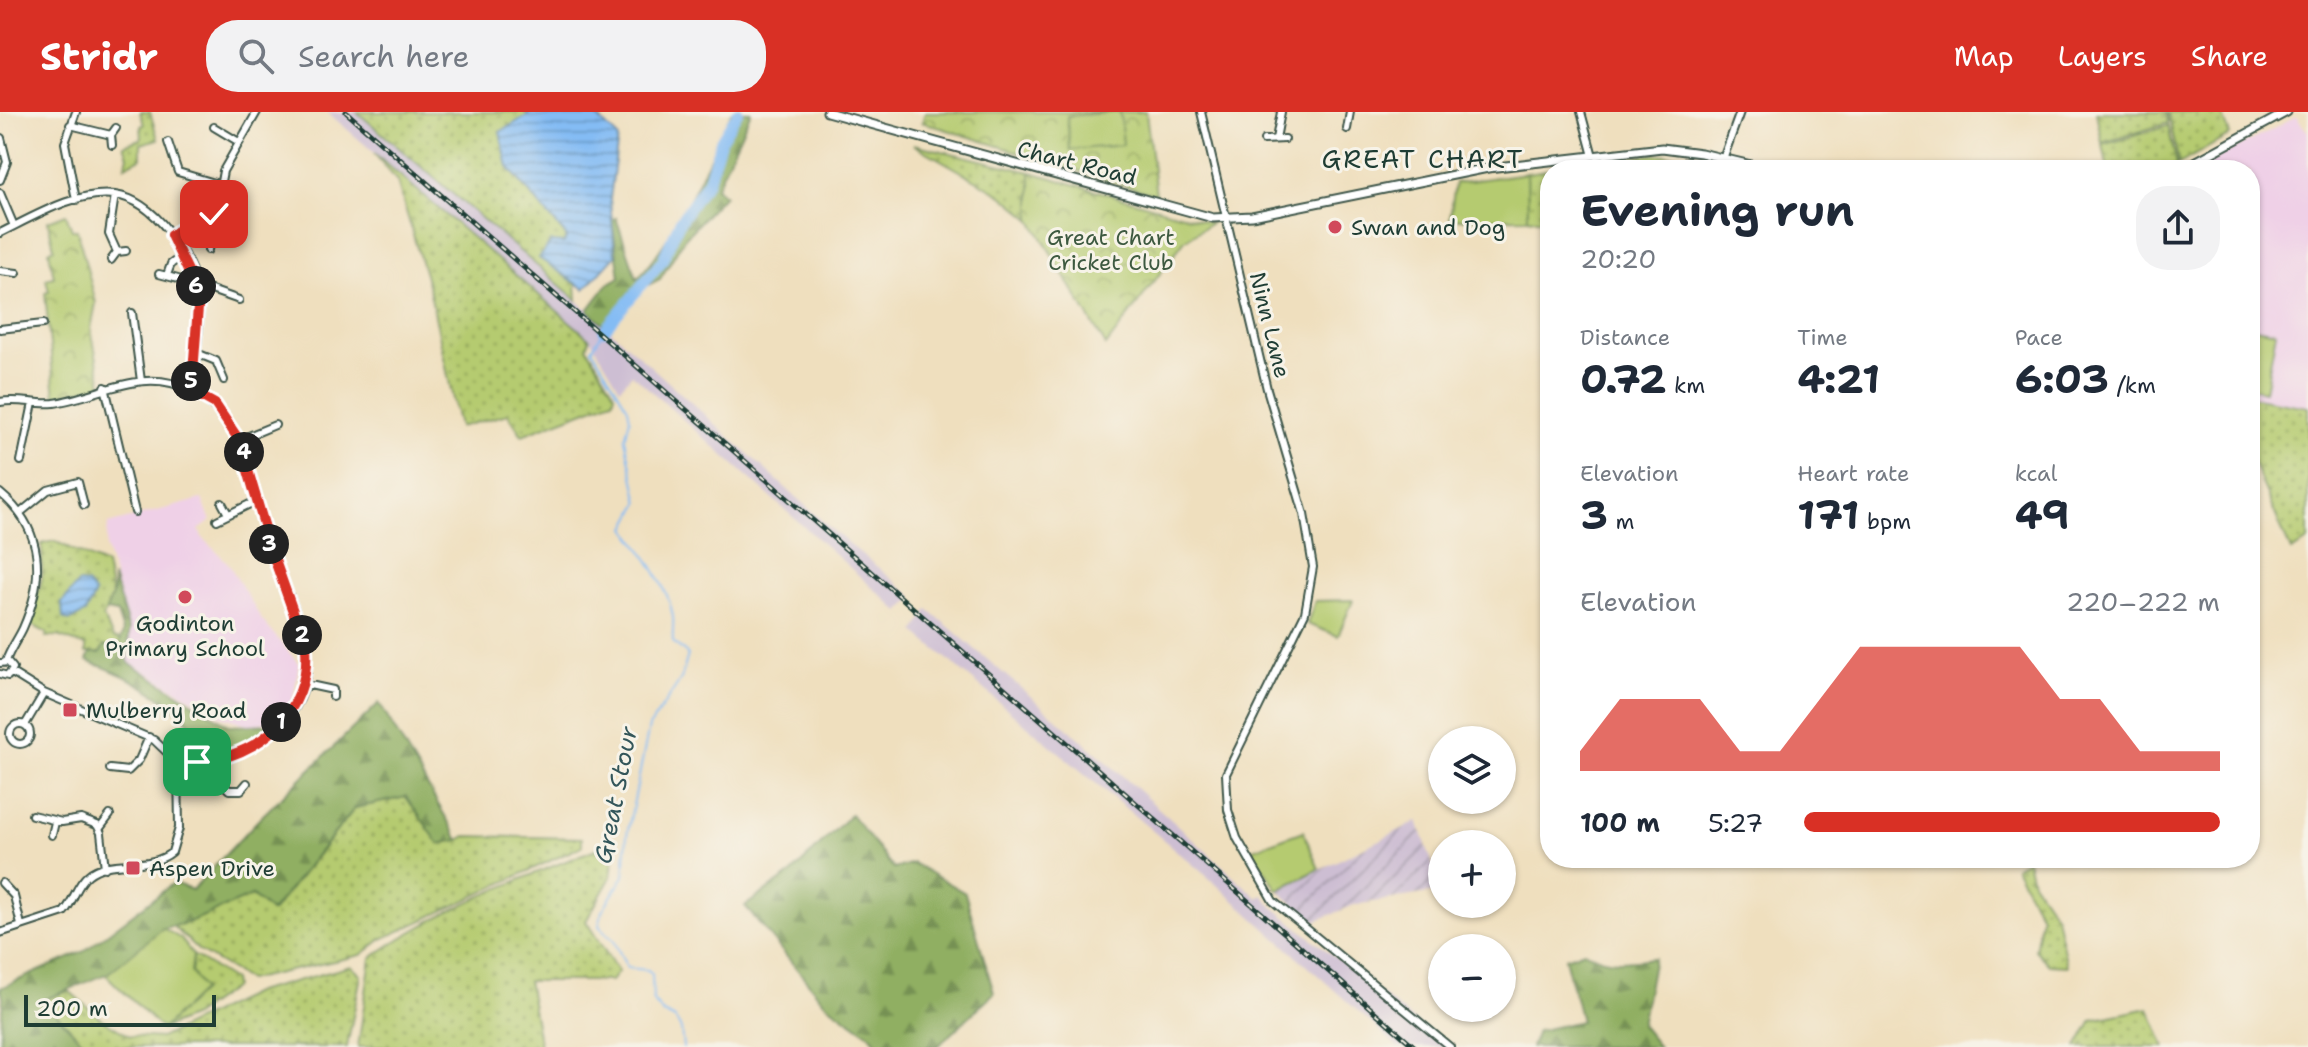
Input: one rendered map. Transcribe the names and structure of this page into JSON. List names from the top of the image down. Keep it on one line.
{"streets":{"street":["Chart Road","Ninn Lane"]},"crossings":[["Chart Road","Ninn Lane"]],"districts":["GREAT CHART"],"water":["Great Stour"],"parks":["Great Chart Cricket Club"],"places":{"other":["Swan and Dog","Godinton Primary School"],"transit":["Mulberry Road","Aspen Drive"]},"scale_bar":"200 m","page":{"header":"Stridr","search":"Search here","nav":["Map","Layers","Share"],"heading":["Evening run","20:20"],"pins":["6","5","4","3","2","1"],"stats":[["Distance","0.72 km"],["Time","4:21"],["Pace","6:03 /km"],["Elevation","3 m"],["Heart rate","171 bpm"],["kcal","49"]],"chart":["Elevation","220–222 m"],"map_buttons":["+","−"],"list":[{"name":"100 m","note":"5:27"}],"scale":"200 m"}}
